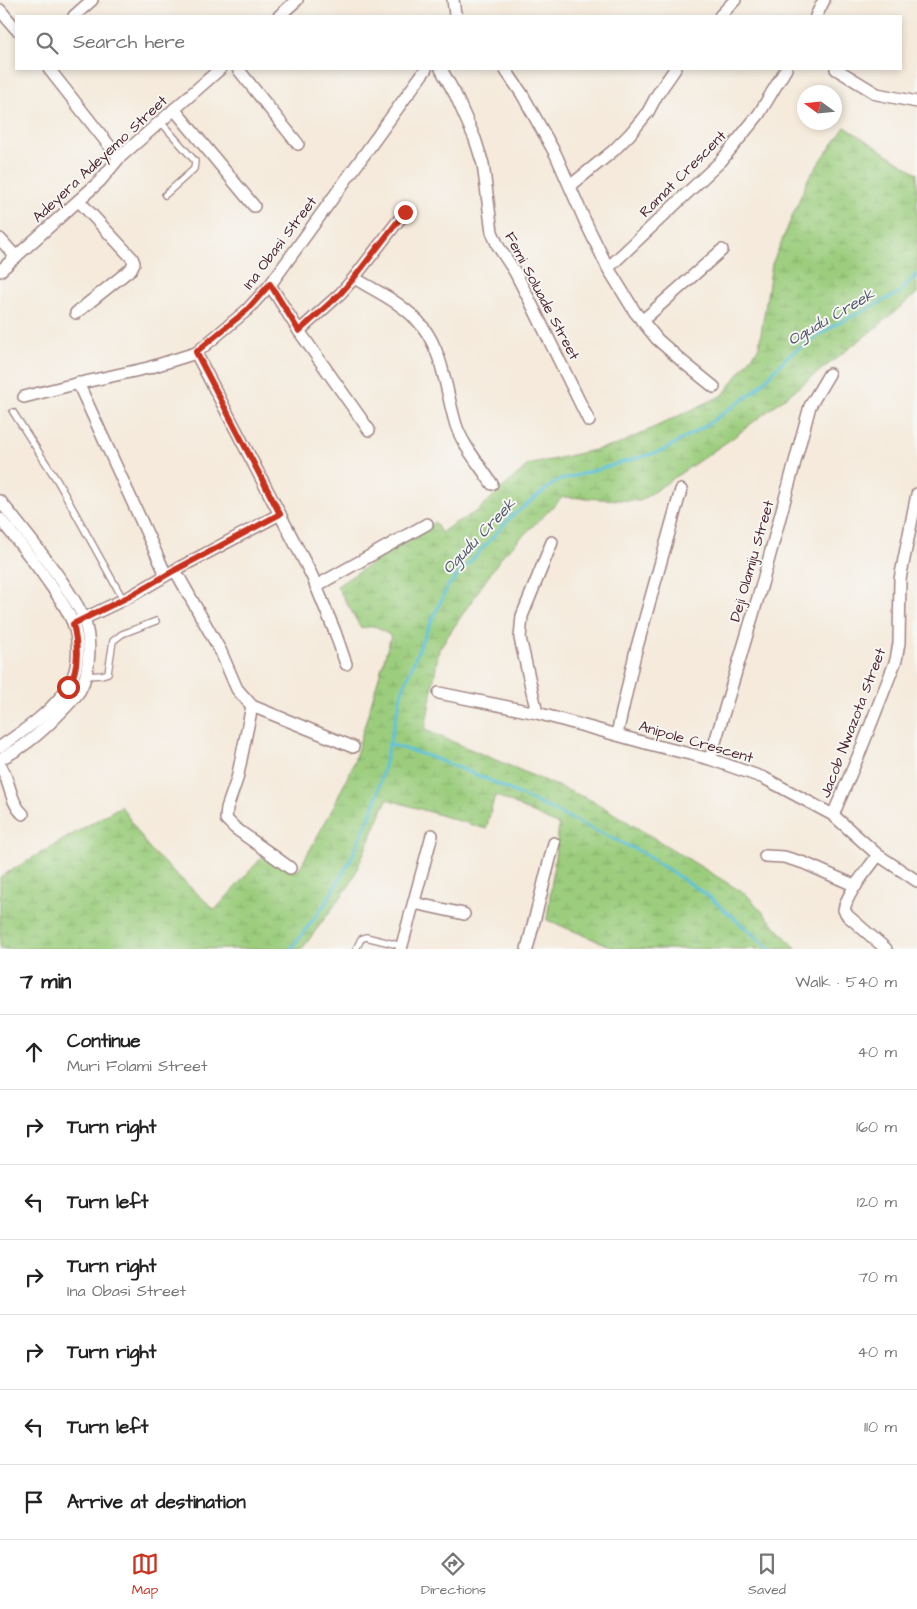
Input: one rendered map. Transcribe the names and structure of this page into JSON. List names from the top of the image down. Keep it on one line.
{"streets":{"street":["Adeyera Adeyemo Street","Ramat Crescent","Ina Obasi Street","Femi Soluade Street","Deji Olamiju Street","Jacob Nwazota Street","Anipole Crescent"]},"crossings":[["Deji Olamiju Street","Anipole Crescent"],["Jacob Nwazota Street","Anipole Crescent"]],"water":["Ogudu Creek"],"north":"left","page":{"search":"Search here","heading":["7 min","Walk · 540 m"],"list":[["Continue","Muri Folami Street","40 m"],["Turn right","160 m"],["Turn left","120 m"],["Turn right","Ina Obasi Street","70 m"],["Turn right","40 m"],["Turn left","110 m"],"Arrive at destination"],"nav":["Map","Directions","Saved"]}}
